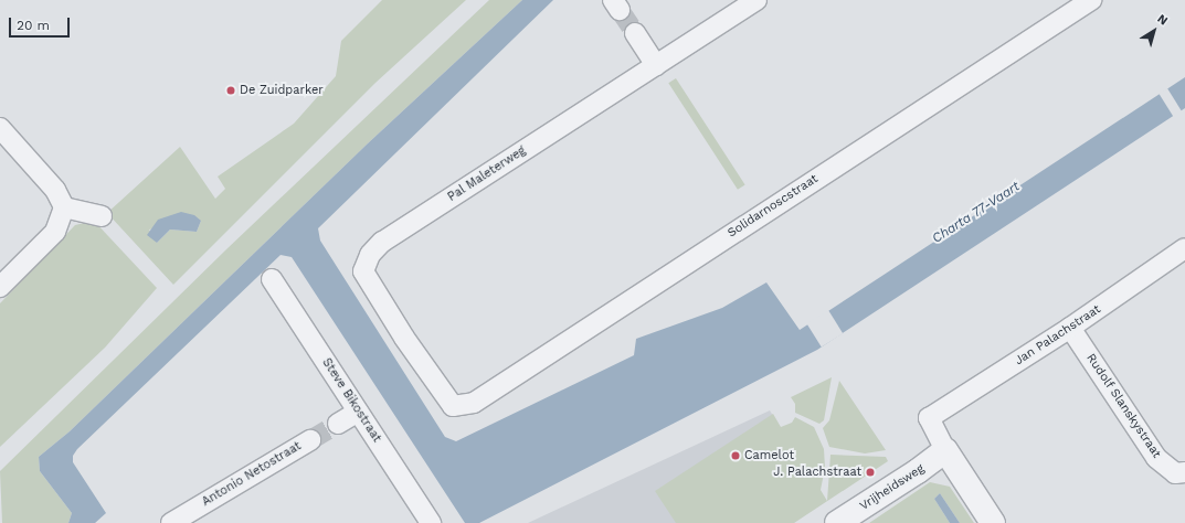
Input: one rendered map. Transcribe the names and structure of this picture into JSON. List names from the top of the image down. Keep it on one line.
{"streets":{"street":["Pal Maleterweg","Solidarnoscstraat","Jan Palachstraat","Steve Bikostraat","Rudolf Slanskystraat","Antonio Netostraat","Vrijheidsweg"]},"crossings":[["Pal Maleterweg","Solidarnoscstraat"],["Jan Palachstraat","Rudolf Slanskystraat"],["Jan Palachstraat","Vrijheidsweg"]],"water":["Charta 77-Vaart"],"places":["De Zuidparker","Camelot","J. Palachstraat"],"scale_bar":"20 m","north":"top right"}
